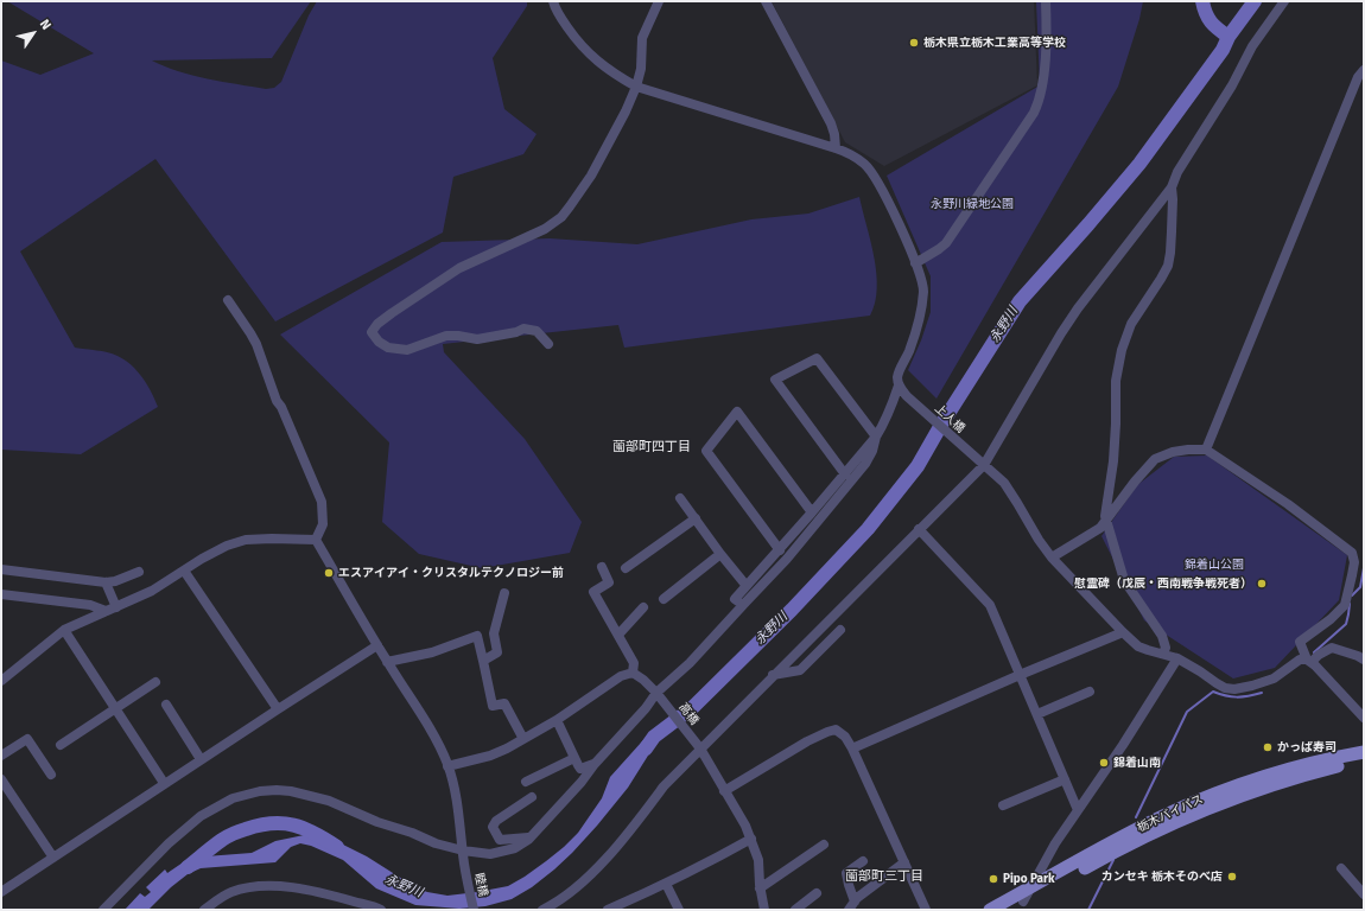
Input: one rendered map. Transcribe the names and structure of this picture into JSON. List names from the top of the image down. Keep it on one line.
{"streets":{"main road":["栃木バイパス"],"street":["上人橋","高橋","睦橋"]},"districts":["薗部町四丁目","薗部町三丁目"],"water":["永野川"],"parks":["永野川緑地公園","錦着山公園"],"places":["栃木県立栃木工業高等学校","エスアイアイ・クリスタルテクノロジー前","慰霊碑（戊辰・西南戦争戦死者）","かっぱ寿司","錦着山南","カンセキ 栃木そのべ店","Pipo Park"],"north":"top right"}
